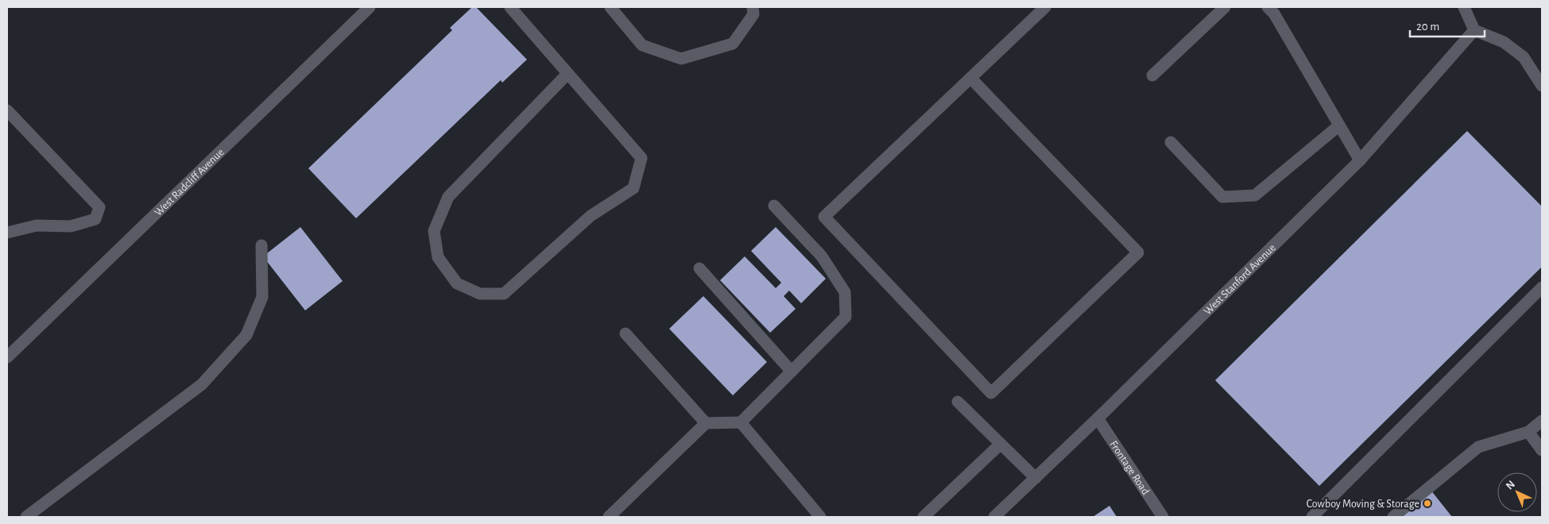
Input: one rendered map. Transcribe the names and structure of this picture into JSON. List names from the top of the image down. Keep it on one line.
{"streets":{"street":["West Radcliff Avenue","West Stanford Avenue","Frontage Road"]},"crossings":[["West Stanford Avenue","Frontage Road"]],"places":["Cowboy Moving & Storage"],"scale_bar":"20 m","north":"top left"}
